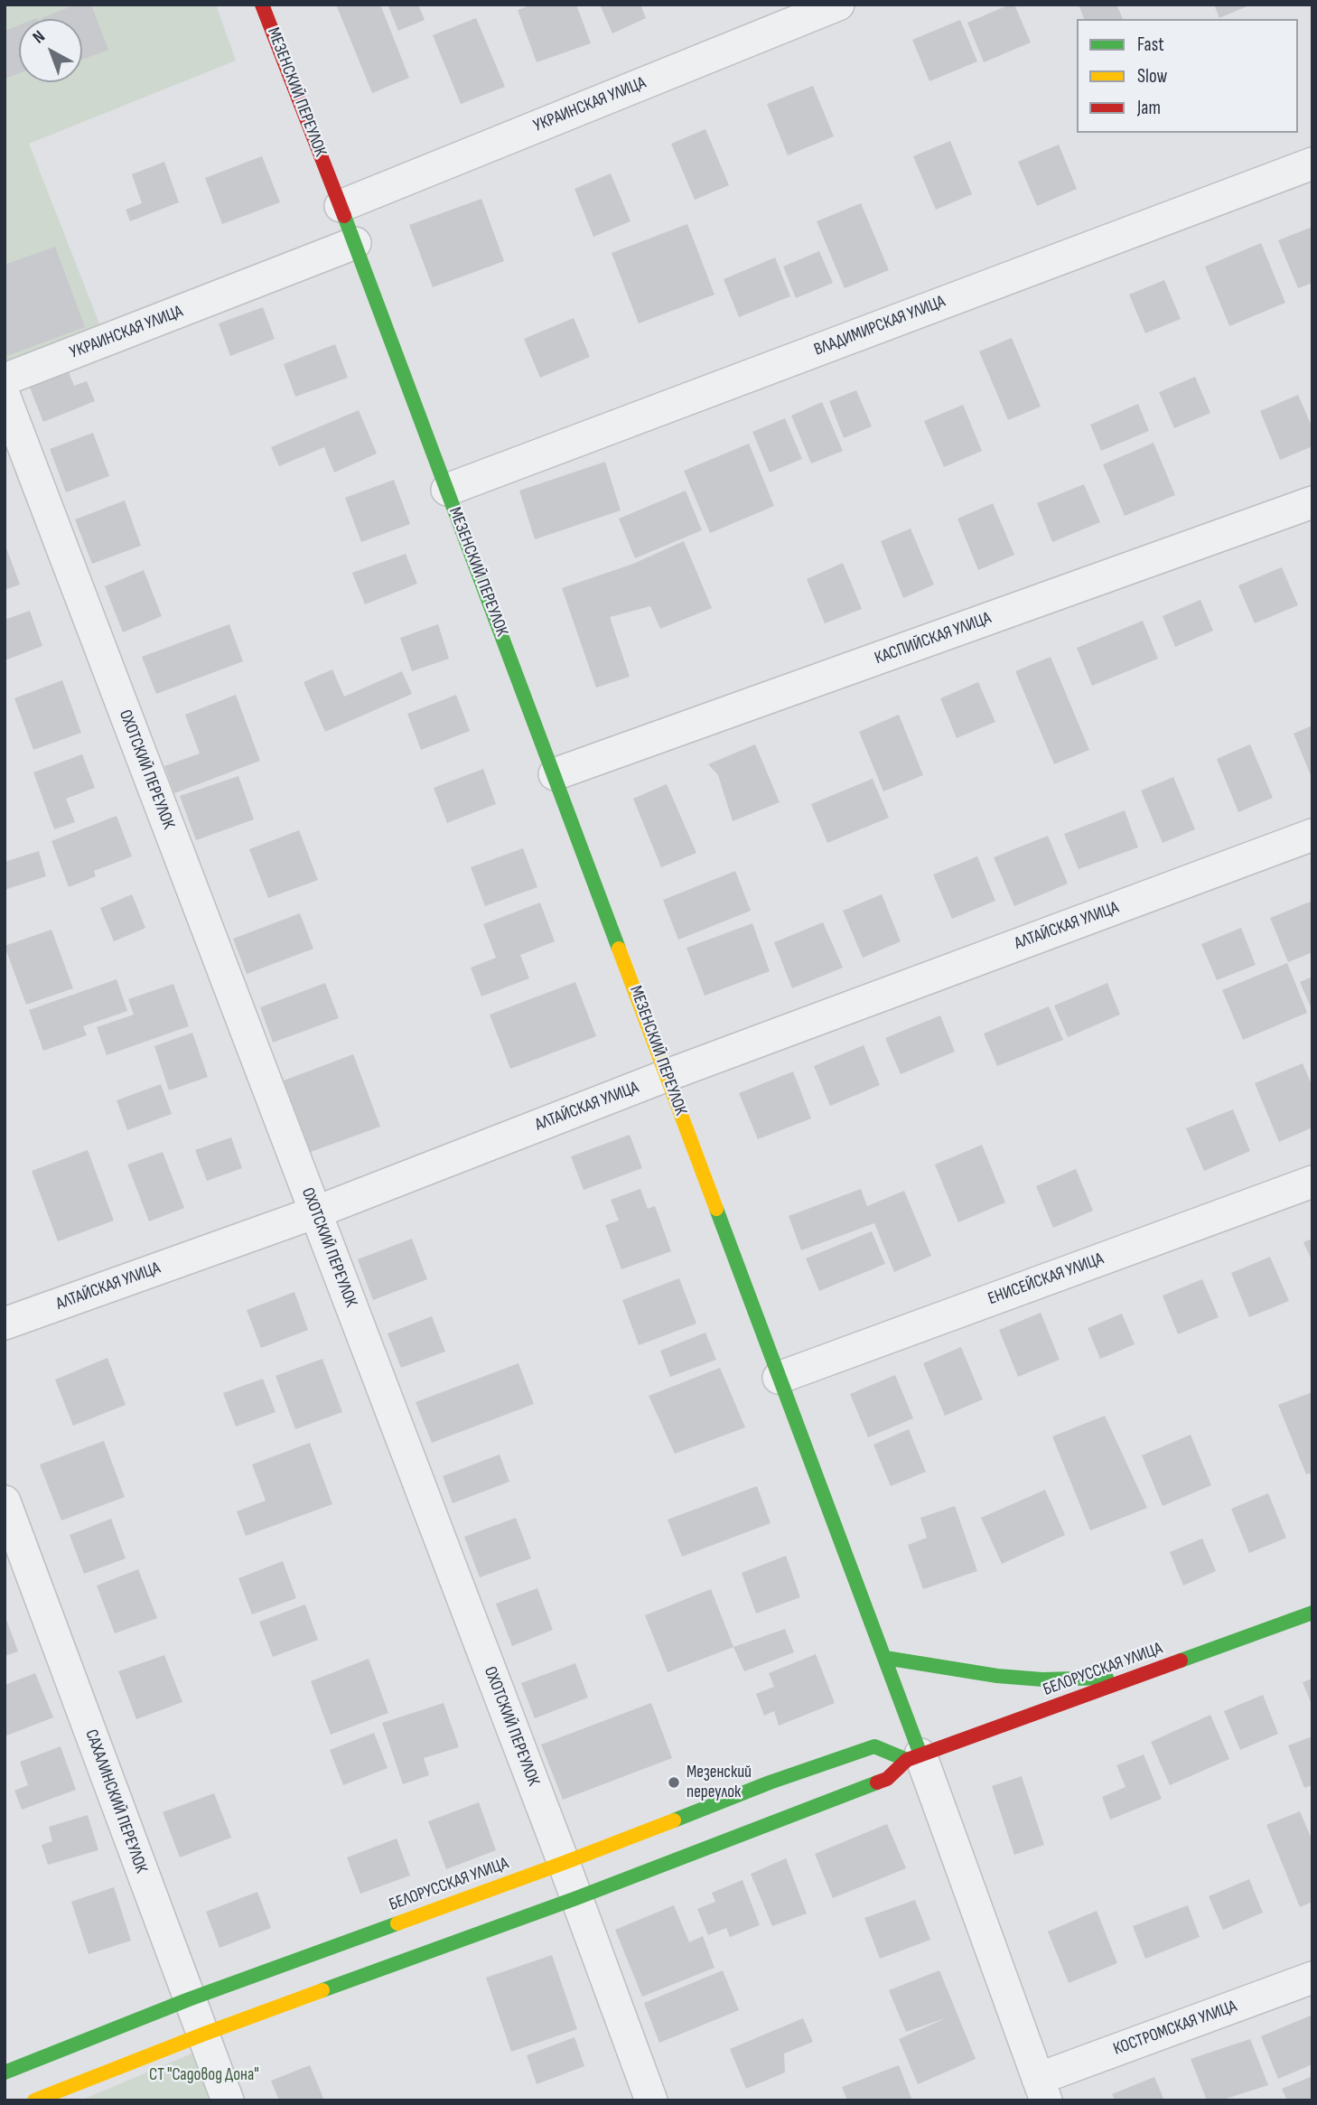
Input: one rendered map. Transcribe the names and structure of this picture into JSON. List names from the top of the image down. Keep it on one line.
{"streets":{"main road":["МЕЗЕНСКИЙ ПЕРЕУЛОК","БЕЛОРУССКАЯ УЛИЦА"],"street":["УКРАИНСКАЯ УЛИЦА","ВЛАДИМИРСКАЯ УЛИЦА","КАСПИЙСКАЯ УЛИЦА","ОХОТСКИЙ ПЕРЕУЛОК","АЛТАЙСКАЯ УЛИЦА","ЕНИСЕЙСКАЯ УЛИЦА","САХАЛИНСКИЙ ПЕРЕУЛОК","КОСТРОМСКАЯ УЛИЦА"]},"crossings":[["МЕЗЕНСКИЙ ПЕРЕУЛОК","УКРАИНСКАЯ УЛИЦА"],["МЕЗЕНСКИЙ ПЕРЕУЛОК","ВЛАДИМИРСКАЯ УЛИЦА"],["МЕЗЕНСКИЙ ПЕРЕУЛОК","КАСПИЙСКАЯ УЛИЦА"],["МЕЗЕНСКИЙ ПЕРЕУЛОК","АЛТАЙСКАЯ УЛИЦА"],["МЕЗЕНСКИЙ ПЕРЕУЛОК","ЕНИСЕЙСКАЯ УЛИЦА"],["МЕЗЕНСКИЙ ПЕРЕУЛОК","БЕЛОРУССКАЯ УЛИЦА"],["МЕЗЕНСКИЙ ПЕРЕУЛОК","КОСТРОМСКАЯ УЛИЦА"],["ОХОТСКИЙ ПЕРЕУЛОК","АЛТАЙСКАЯ УЛИЦА"],["ОХОТСКИЙ ПЕРЕУЛОК","БЕЛОРУССКАЯ УЛИЦА"],["БЕЛОРУССКАЯ УЛИЦА","САХАЛИНСКИЙ ПЕРЕУЛОК"]],"parks":["СТ \"Садовод Дона\""],"places":["Мезенский переулок"],"legend":["Fast","Slow","Jam"],"north":"top left"}
